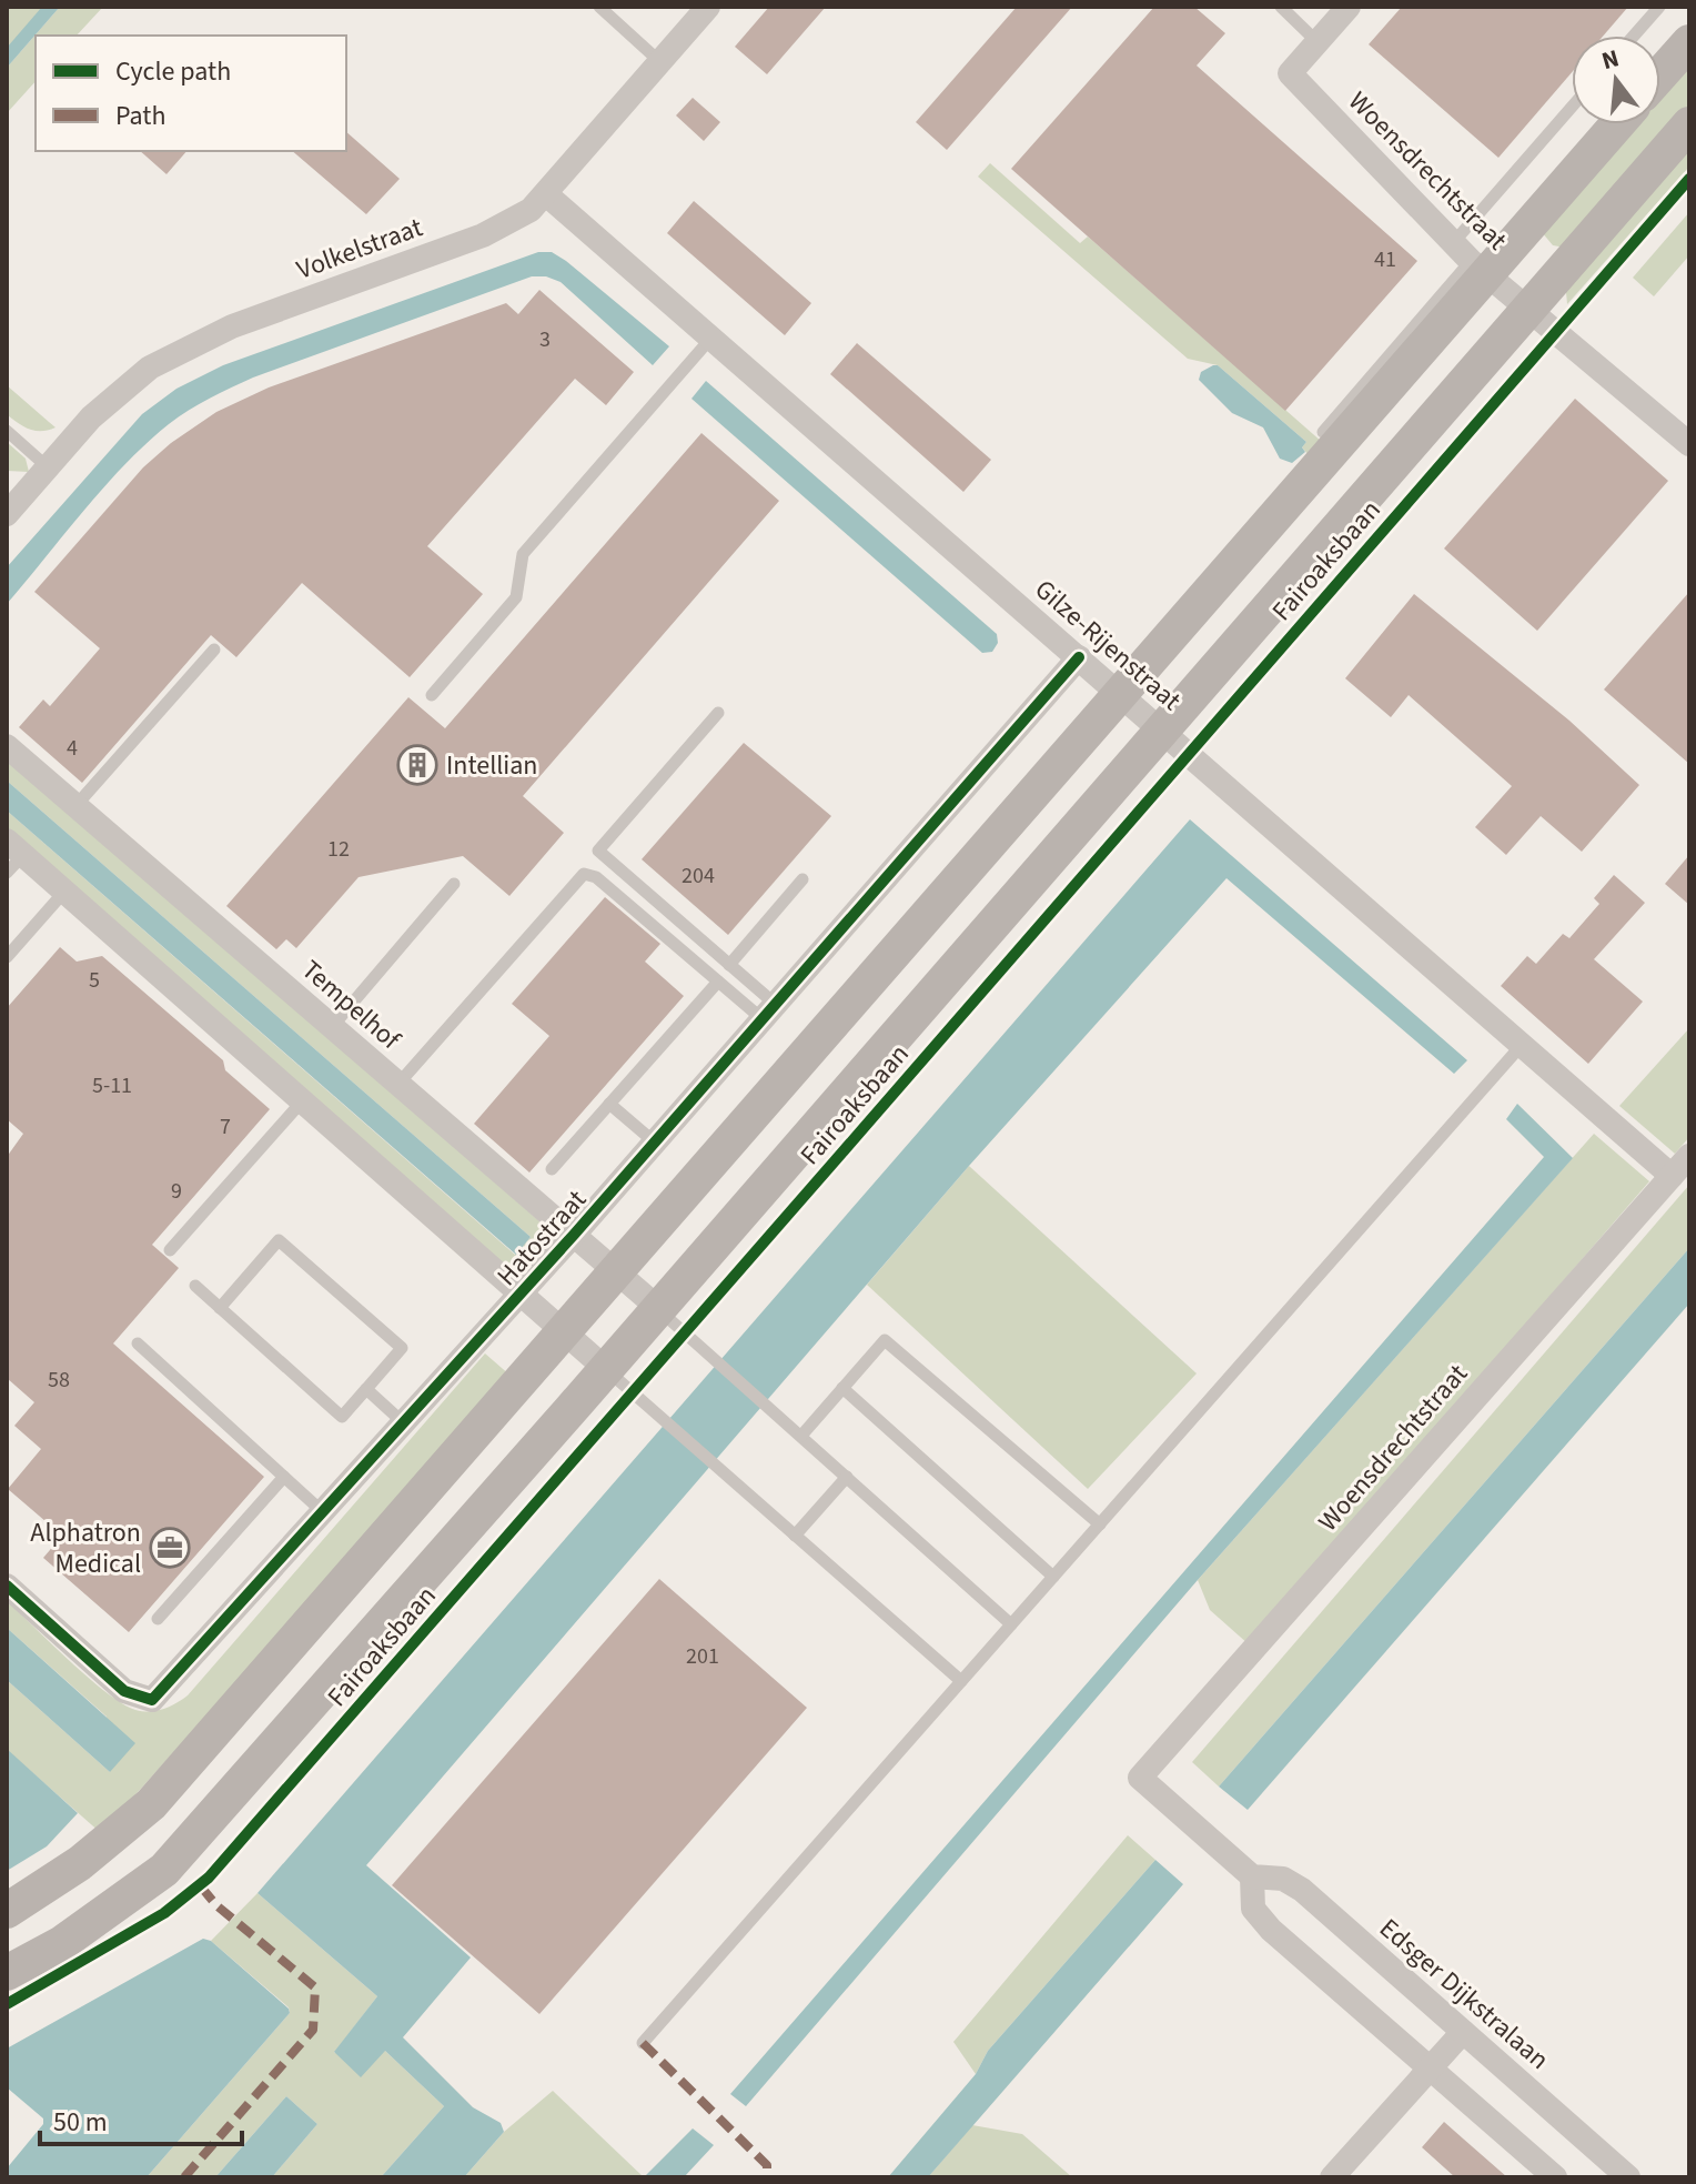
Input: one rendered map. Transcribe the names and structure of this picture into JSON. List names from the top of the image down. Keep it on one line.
{"streets":{"main road":["Fairoaksbaan"],"street":["Woensdrechtstraat","Volkelstraat","Gilze-Rijenstraat","Tempelhof","Hatostraat","Edsger Dijkstralaan"]},"crossings":[["Woensdrechtstraat","Fairoaksbaan"],["Woensdrechtstraat","Gilze-Rijenstraat"],["Woensdrechtstraat","Edsger Dijkstralaan"],["Volkelstraat","Gilze-Rijenstraat"],["Fairoaksbaan","Gilze-Rijenstraat"],["Fairoaksbaan","Tempelhof"],["Gilze-Rijenstraat","Hatostraat"],["Tempelhof","Hatostraat"]],"places":{"building":["Intellian"],"office":["Alphatron Medical"]},"house_numbers":["41","3","4","12","204","5","5-11","7","9","58","201"],"legend":["Cycle path","Path"],"scale_bar":"50 m","north":"top"}
